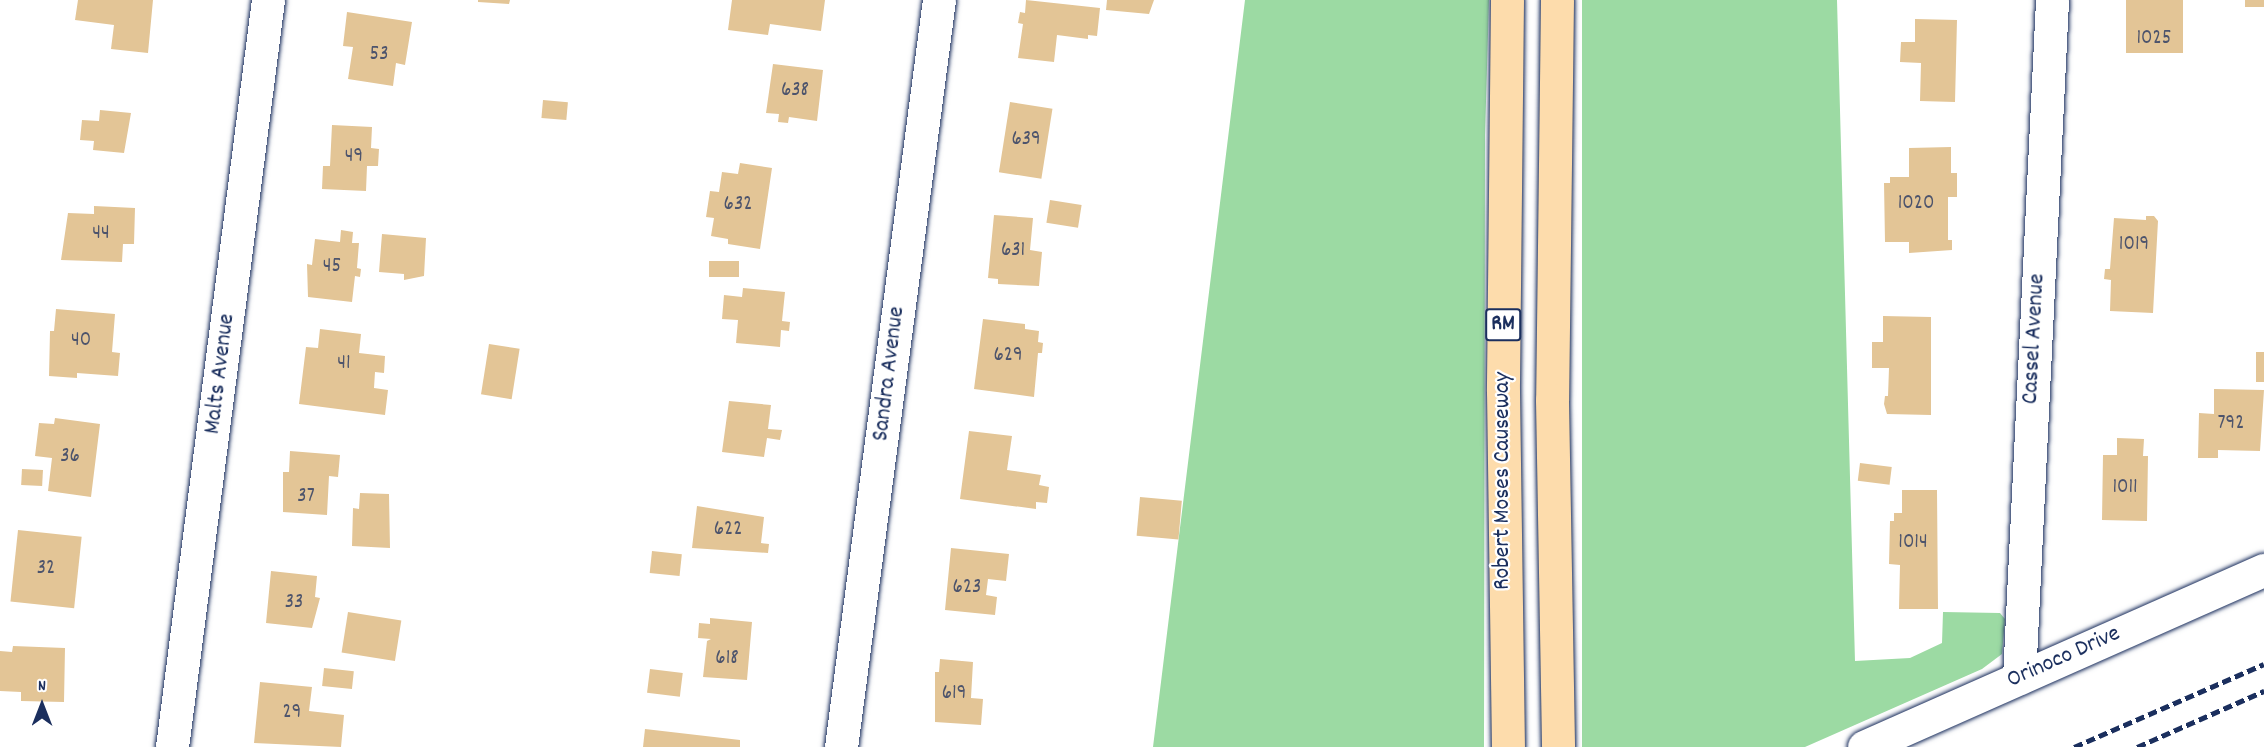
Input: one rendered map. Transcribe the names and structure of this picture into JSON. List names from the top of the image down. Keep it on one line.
{"streets":{"highway":["RM","Robert Moses Causeway"],"street":["Cassel Avenue","Malts Avenue","Sandra Avenue","Orinoco Drive"]},"crossings":[["Cassel Avenue","Orinoco Drive"]],"house_numbers":["1025","53","638","639","49","1020","632","44","1019","631","45","40","629","41","792","36","1011","37","622","1014","32","623","33","618","619","29"],"north":"top"}
